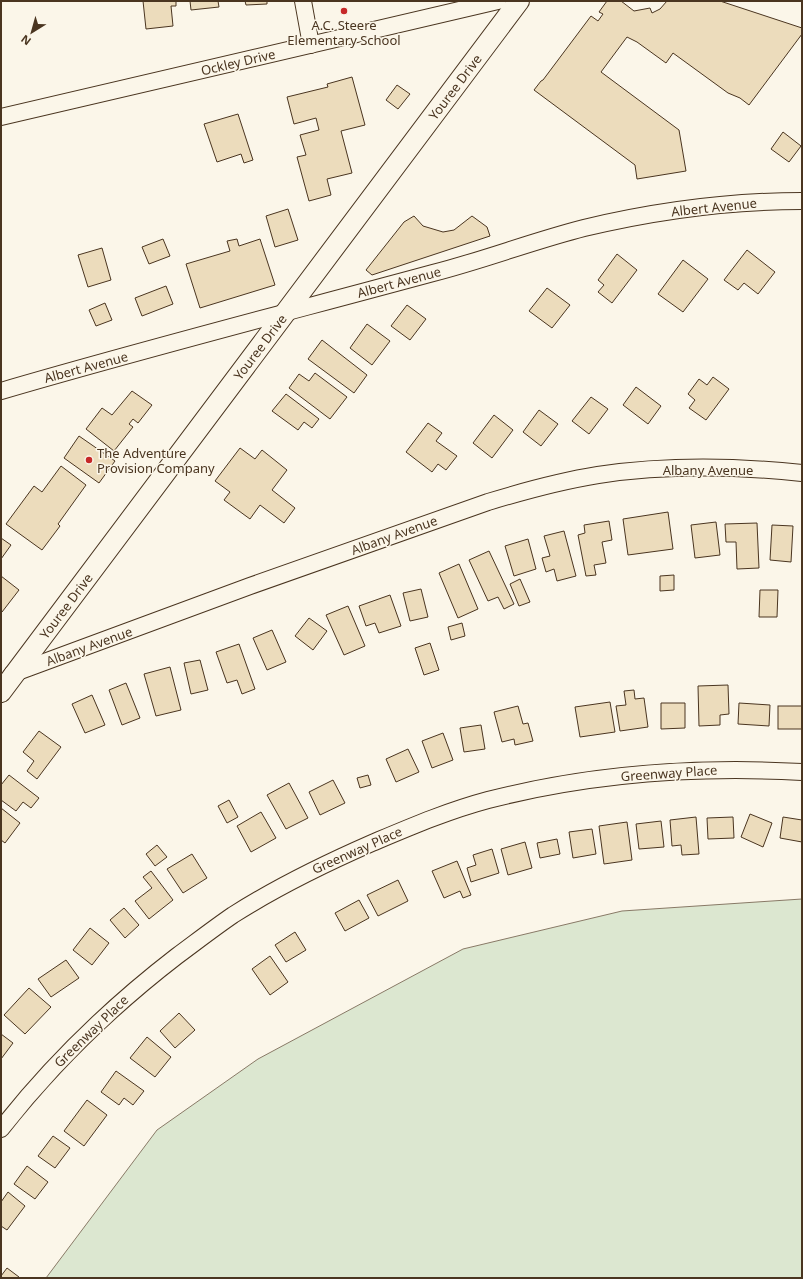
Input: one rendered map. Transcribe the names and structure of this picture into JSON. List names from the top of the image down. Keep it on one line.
{"streets":{"main road":["Youree Drive"],"street":["Ockley Drive","Albert Avenue","Albany Avenue","Greenway Place"]},"crossings":[["Youree Drive","Albert Avenue"],["Youree Drive","Albany Avenue"]],"places":["A.C. Steere Elementary School","The Adventure Provision Company"],"north":"bottom left"}
